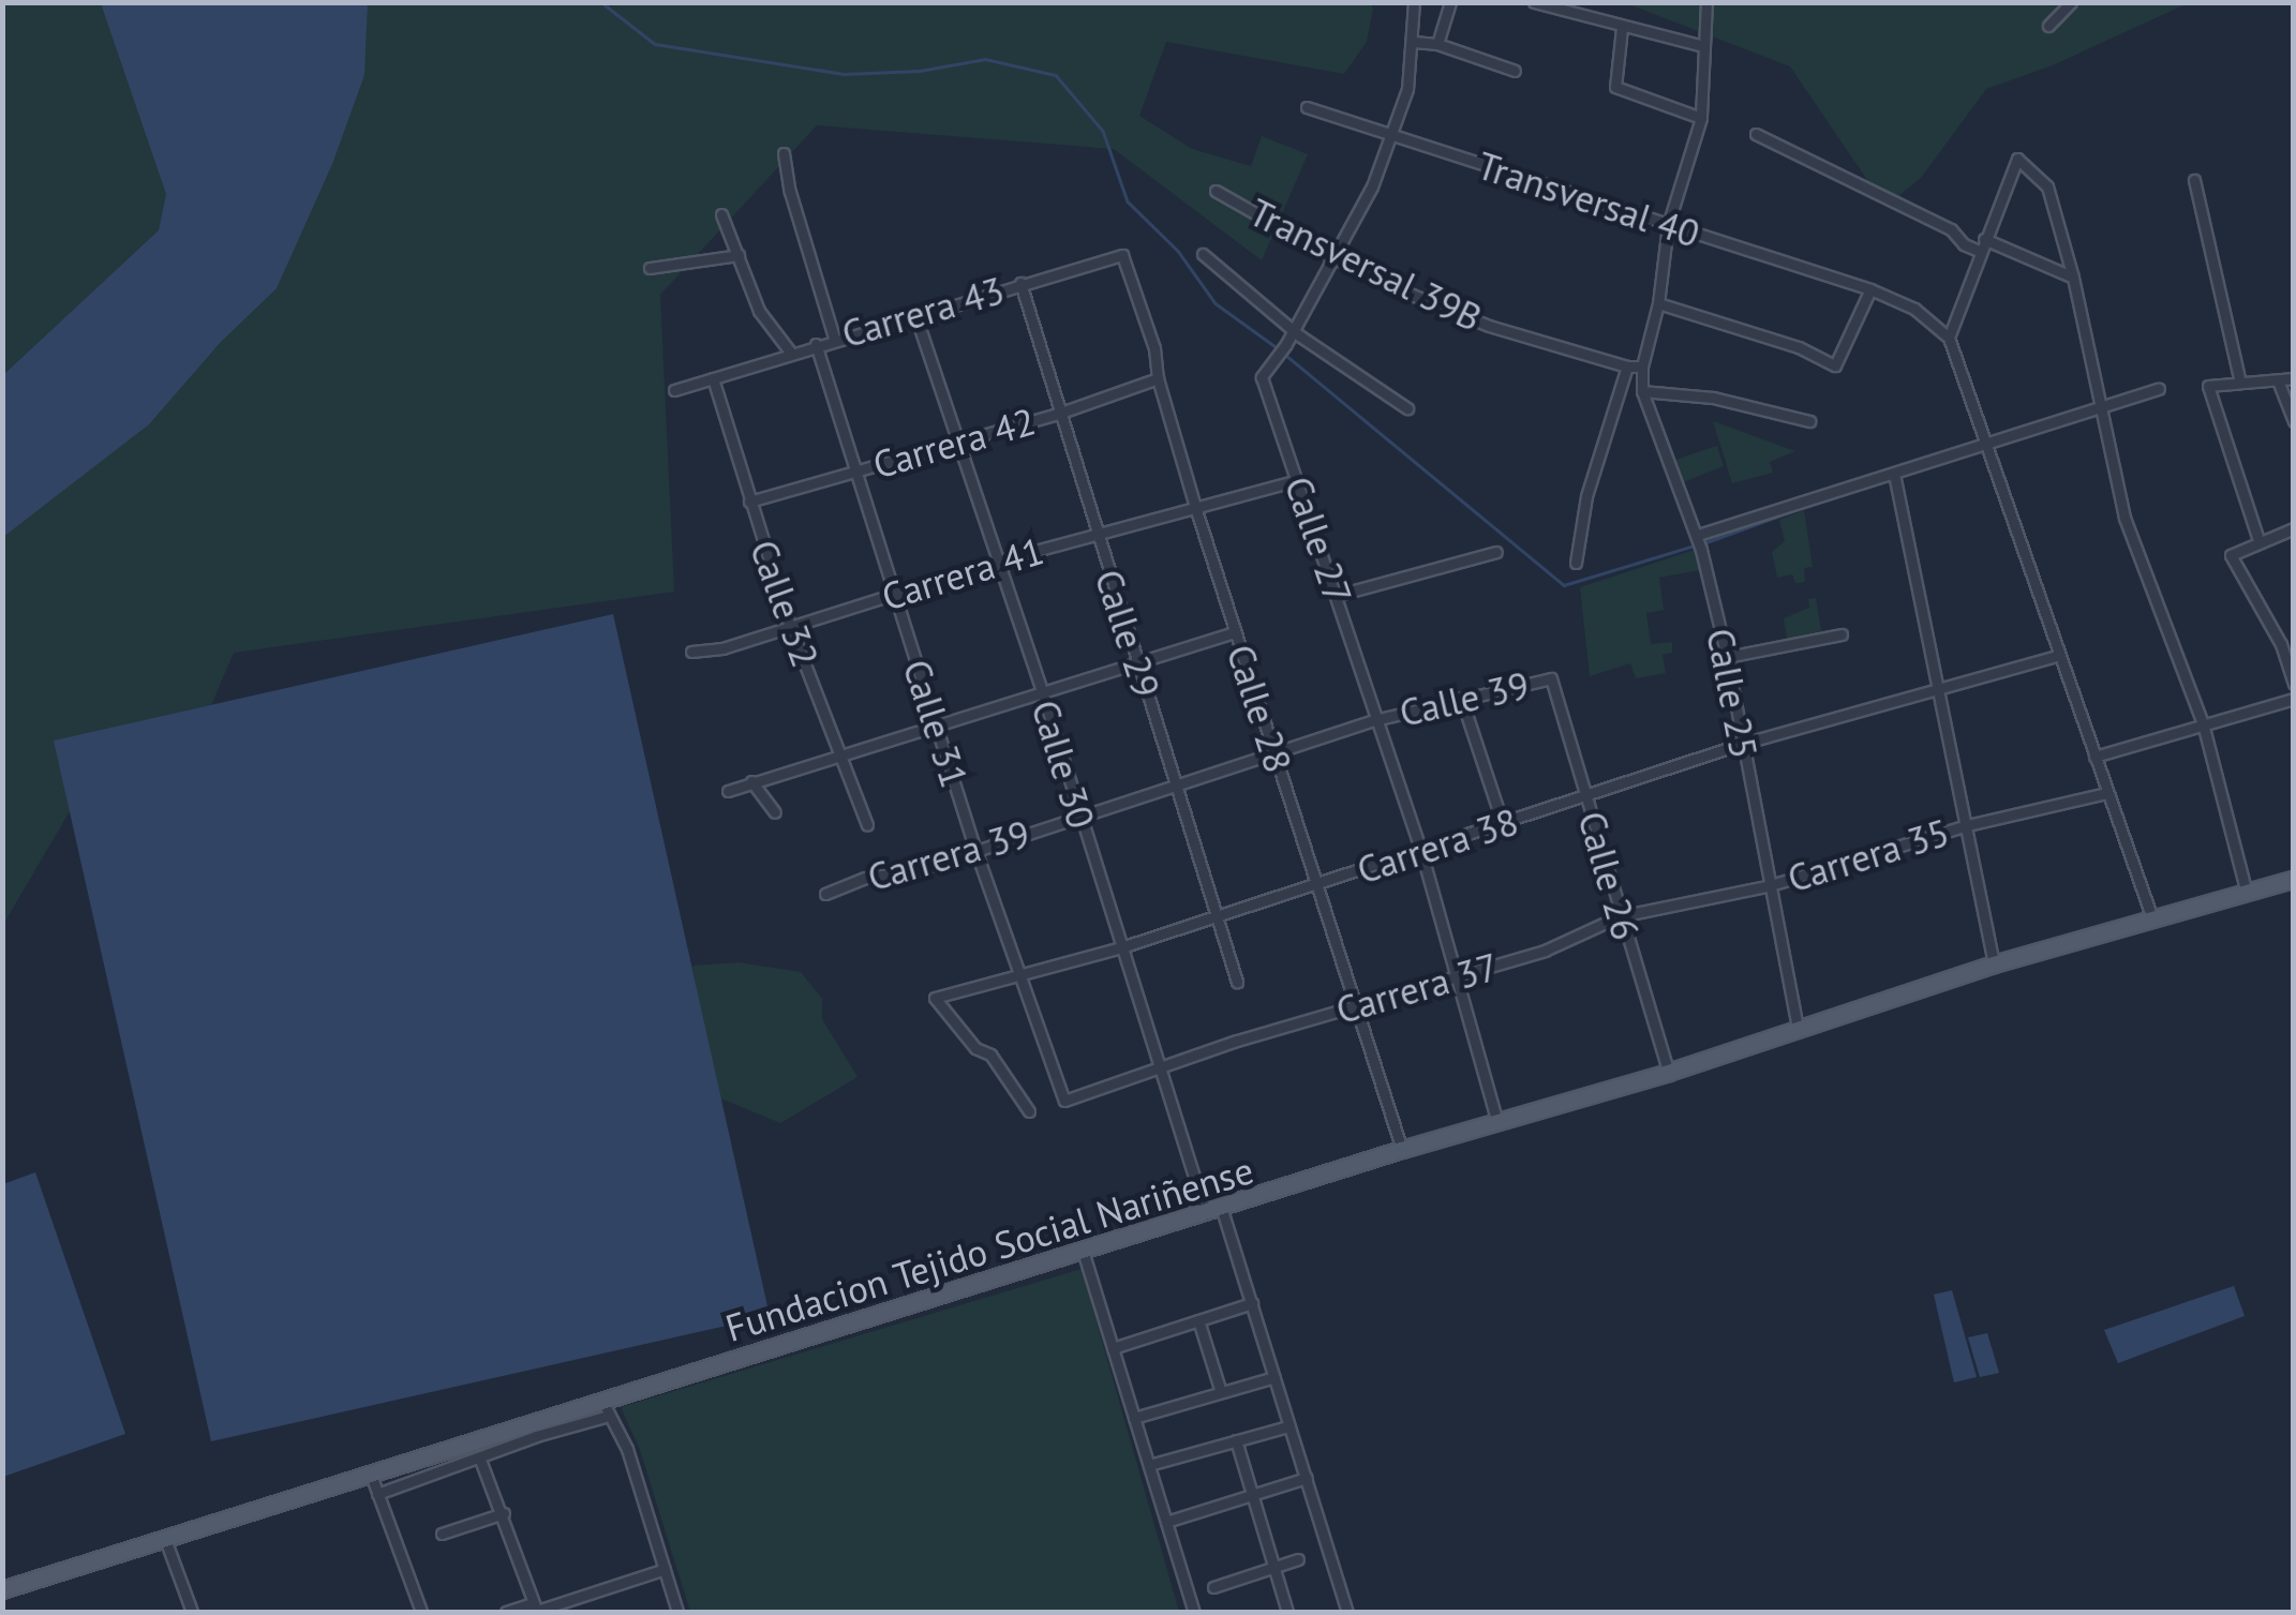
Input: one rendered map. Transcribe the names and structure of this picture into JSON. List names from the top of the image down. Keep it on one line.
{"streets":{"main road":["Fundacion Tejido Social Nariñense"],"street":["Transversal 40","Transversal 39B","Carrera 43","Carrera 42","Calle 27","Carrera 41","Calle 32","Calle 29","Calle 25","Calle 39","Calle 28","Calle 31","Calle 30","Carrera 38","Carrera 39","Carrera 35","Calle 26","Carrera 37"]},"crossings":[["Transversal 40","Calle 25"],["Transversal 39B","Calle 25"],["Carrera 43","Calle 32"],["Carrera 43","Calle 29"],["Carrera 43","Calle 28"],["Carrera 43","Calle 31"],["Carrera 43","Calle 30"],["Carrera 42","Calle 32"],["Carrera 42","Calle 29"],["Carrera 42","Calle 28"],["Carrera 42","Calle 31"],["Carrera 42","Calle 30"],["Calle 27","Carrera 41"],["Calle 27","Calle 39"],["Calle 27","Carrera 39"],["Carrera 41","Calle 32"],["Carrera 41","Calle 29"],["Carrera 41","Calle 28"],["Carrera 41","Calle 31"],["Carrera 41","Calle 30"],["Calle 29","Carrera 38"],["Calle 29","Carrera 39"],["Calle 25","Carrera 38"],["Calle 25","Carrera 35"],["Calle 25","Carrera 37"],["Calle 25","Fundacion Tejido Social Nariñense"],["Calle 39","Carrera 39"],["Calle 39","Calle 26"],["Calle 28","Carrera 38"],["Calle 28","Carrera 39"],["Calle 28","Carrera 37"],["Calle 28","Fundacion Tejido Social Nariñense"],["Calle 31","Carrera 38"],["Calle 31","Carrera 39"],["Calle 31","Carrera 37"],["Calle 30","Carrera 38"],["Calle 30","Carrera 39"],["Calle 30","Carrera 37"],["Calle 30","Fundacion Tejido Social Nariñense"],["Carrera 38","Calle 26"],["Carrera 35","Carrera 37"],["Calle 26","Carrera 37"],["Calle 26","Fundacion Tejido Social Nariñense"]]}
